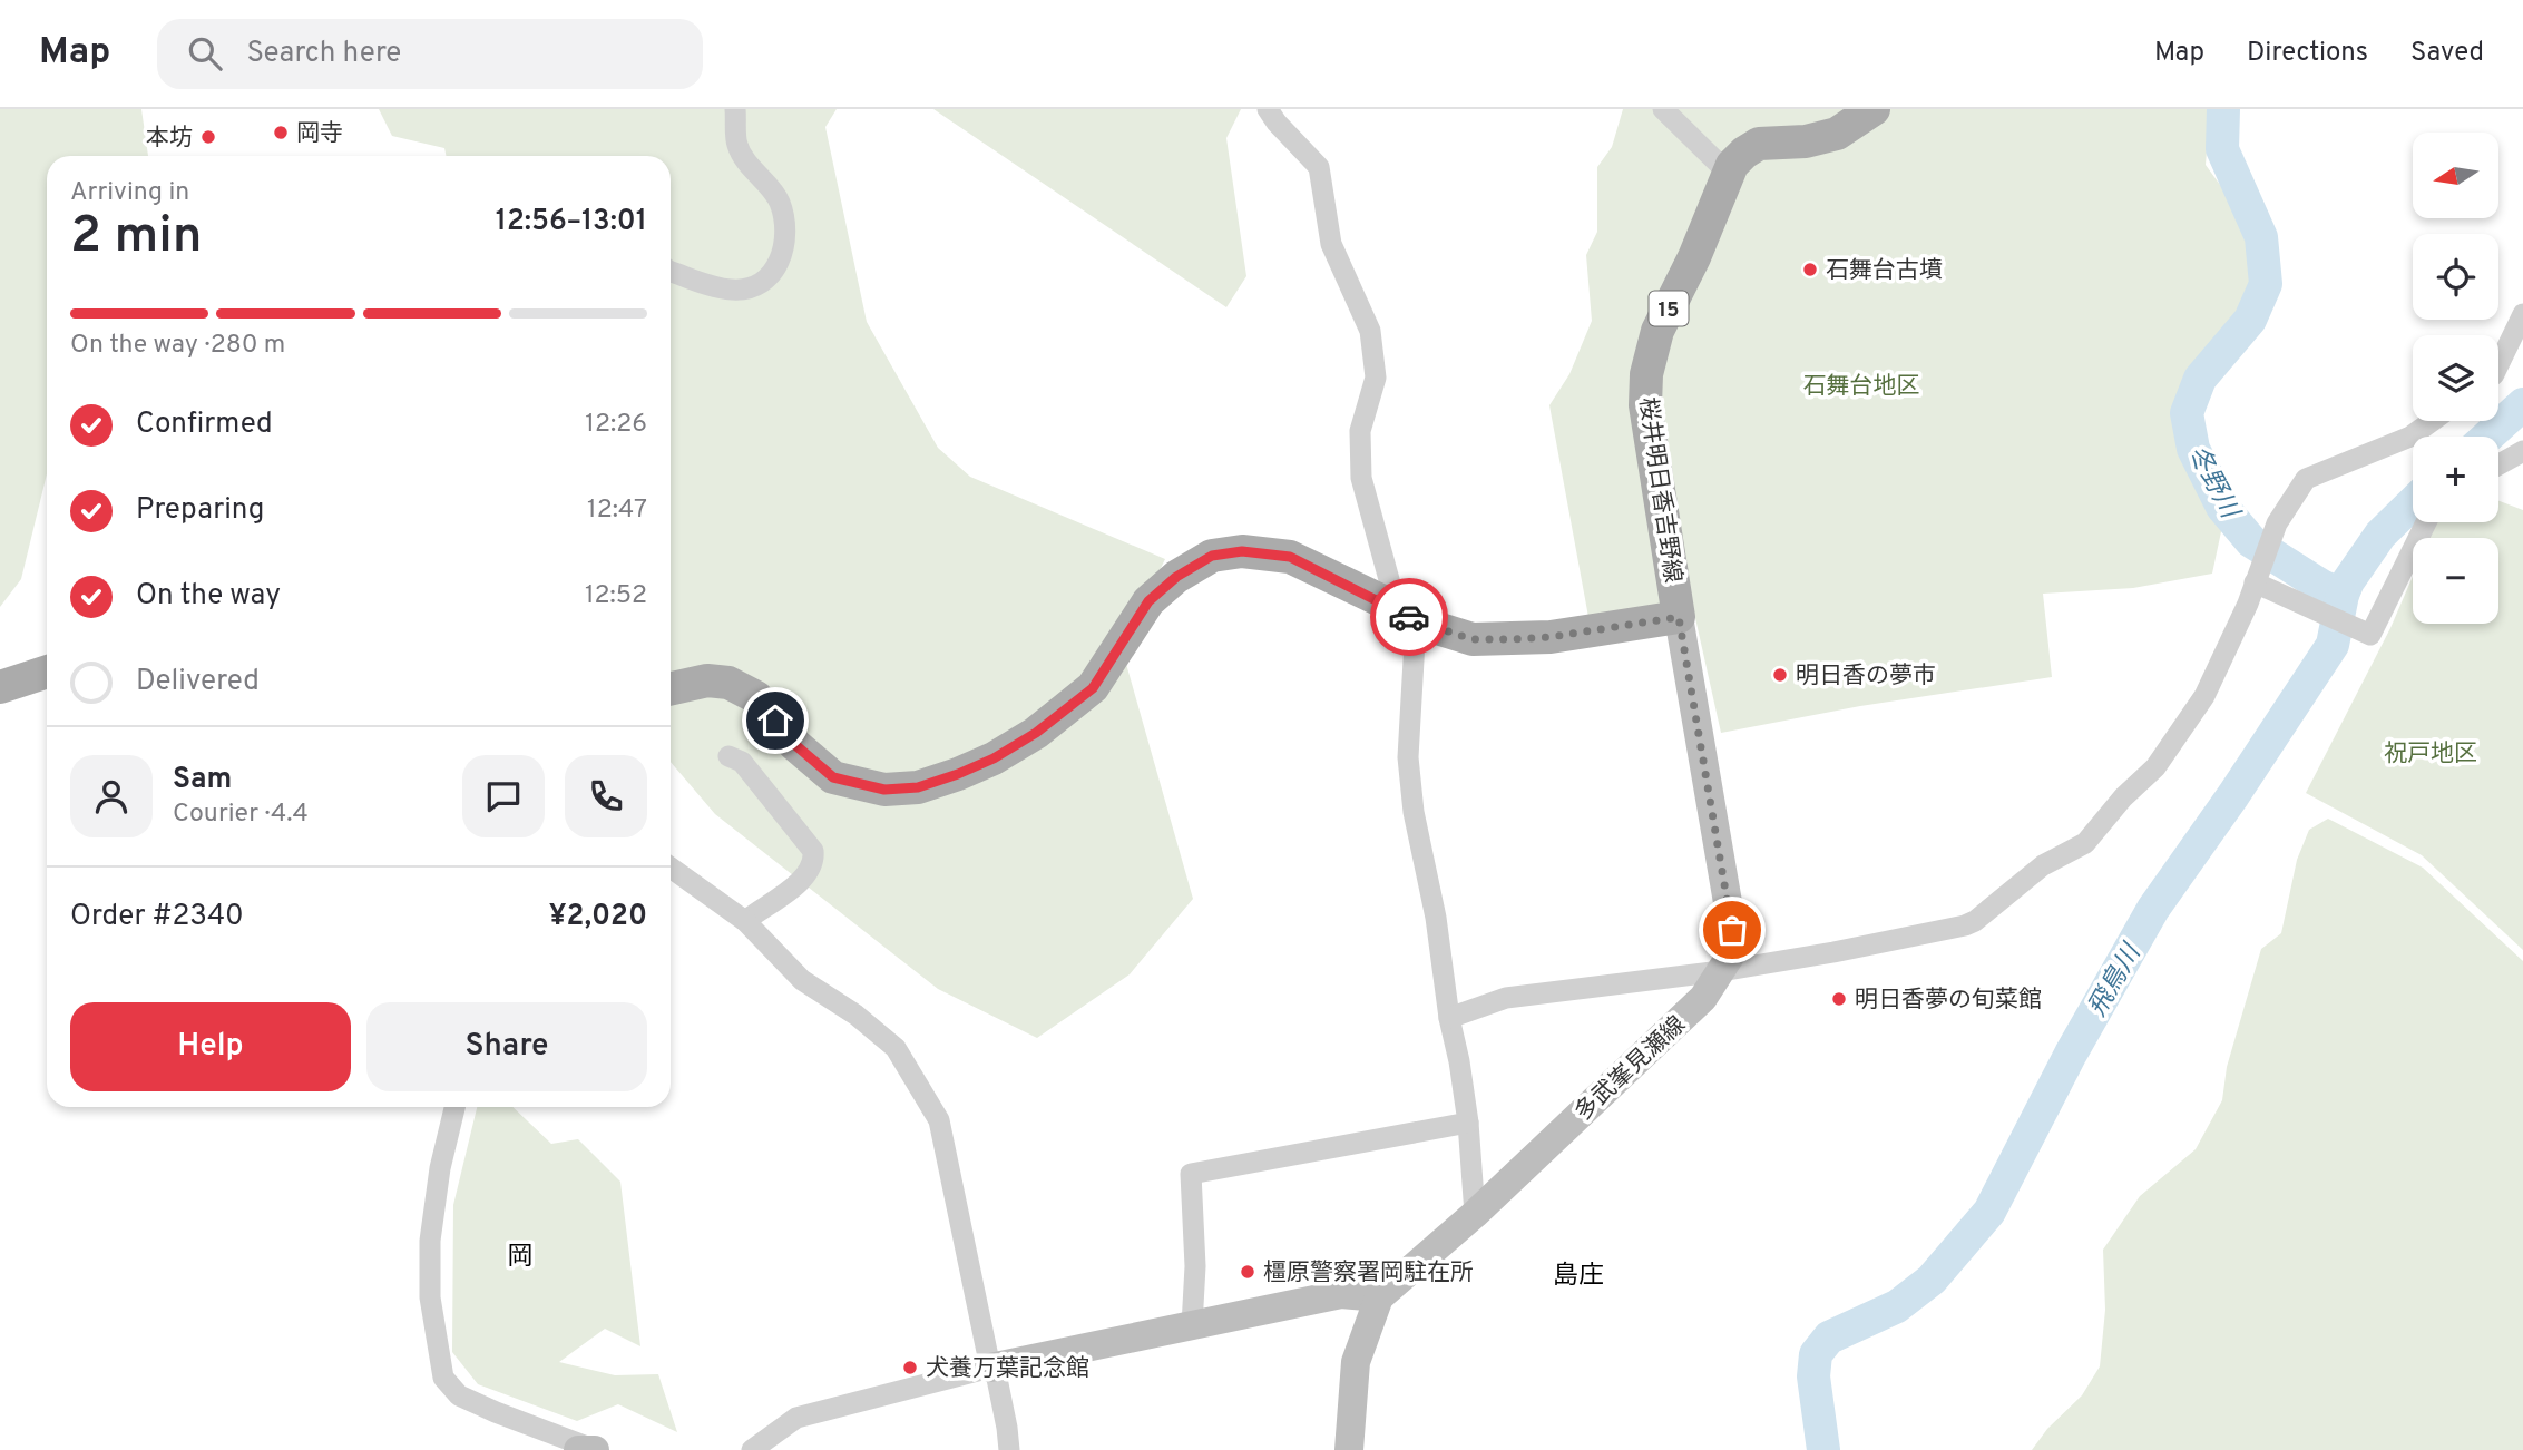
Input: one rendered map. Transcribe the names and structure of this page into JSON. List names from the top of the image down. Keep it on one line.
{"streets":{"main road":["15","桜井明日香吉野線","多武峯見瀬線"]},"crossings":[["桜井明日香吉野線","多武峯見瀬線"]],"districts":["岡","島庄"],"water":["冬野川","飛鳥川"],"parks":["石舞台地区","祝戸地区"],"places":["岡寺","本坊","石舞台古墳","明日香の夢市","明日香夢の旬菜館","橿原警察署岡駐在所","犬養万葉記念館"],"north":"left","page":{"header":"Map","search":"Search here","nav":["Map","Directions","Saved"],"map_buttons":["+","−"],"heading":["2 min","Arriving in","12:56–13:01"],"panel":["Sam","Courier · 4.4","Order #2340","¥2,020"],"bar":"On the way · 280 m","list":[["Confirmed","12:26"],["Preparing","12:47"],["On the way","12:52"],"Delivered"],"buttons":["Help","Share"]}}
